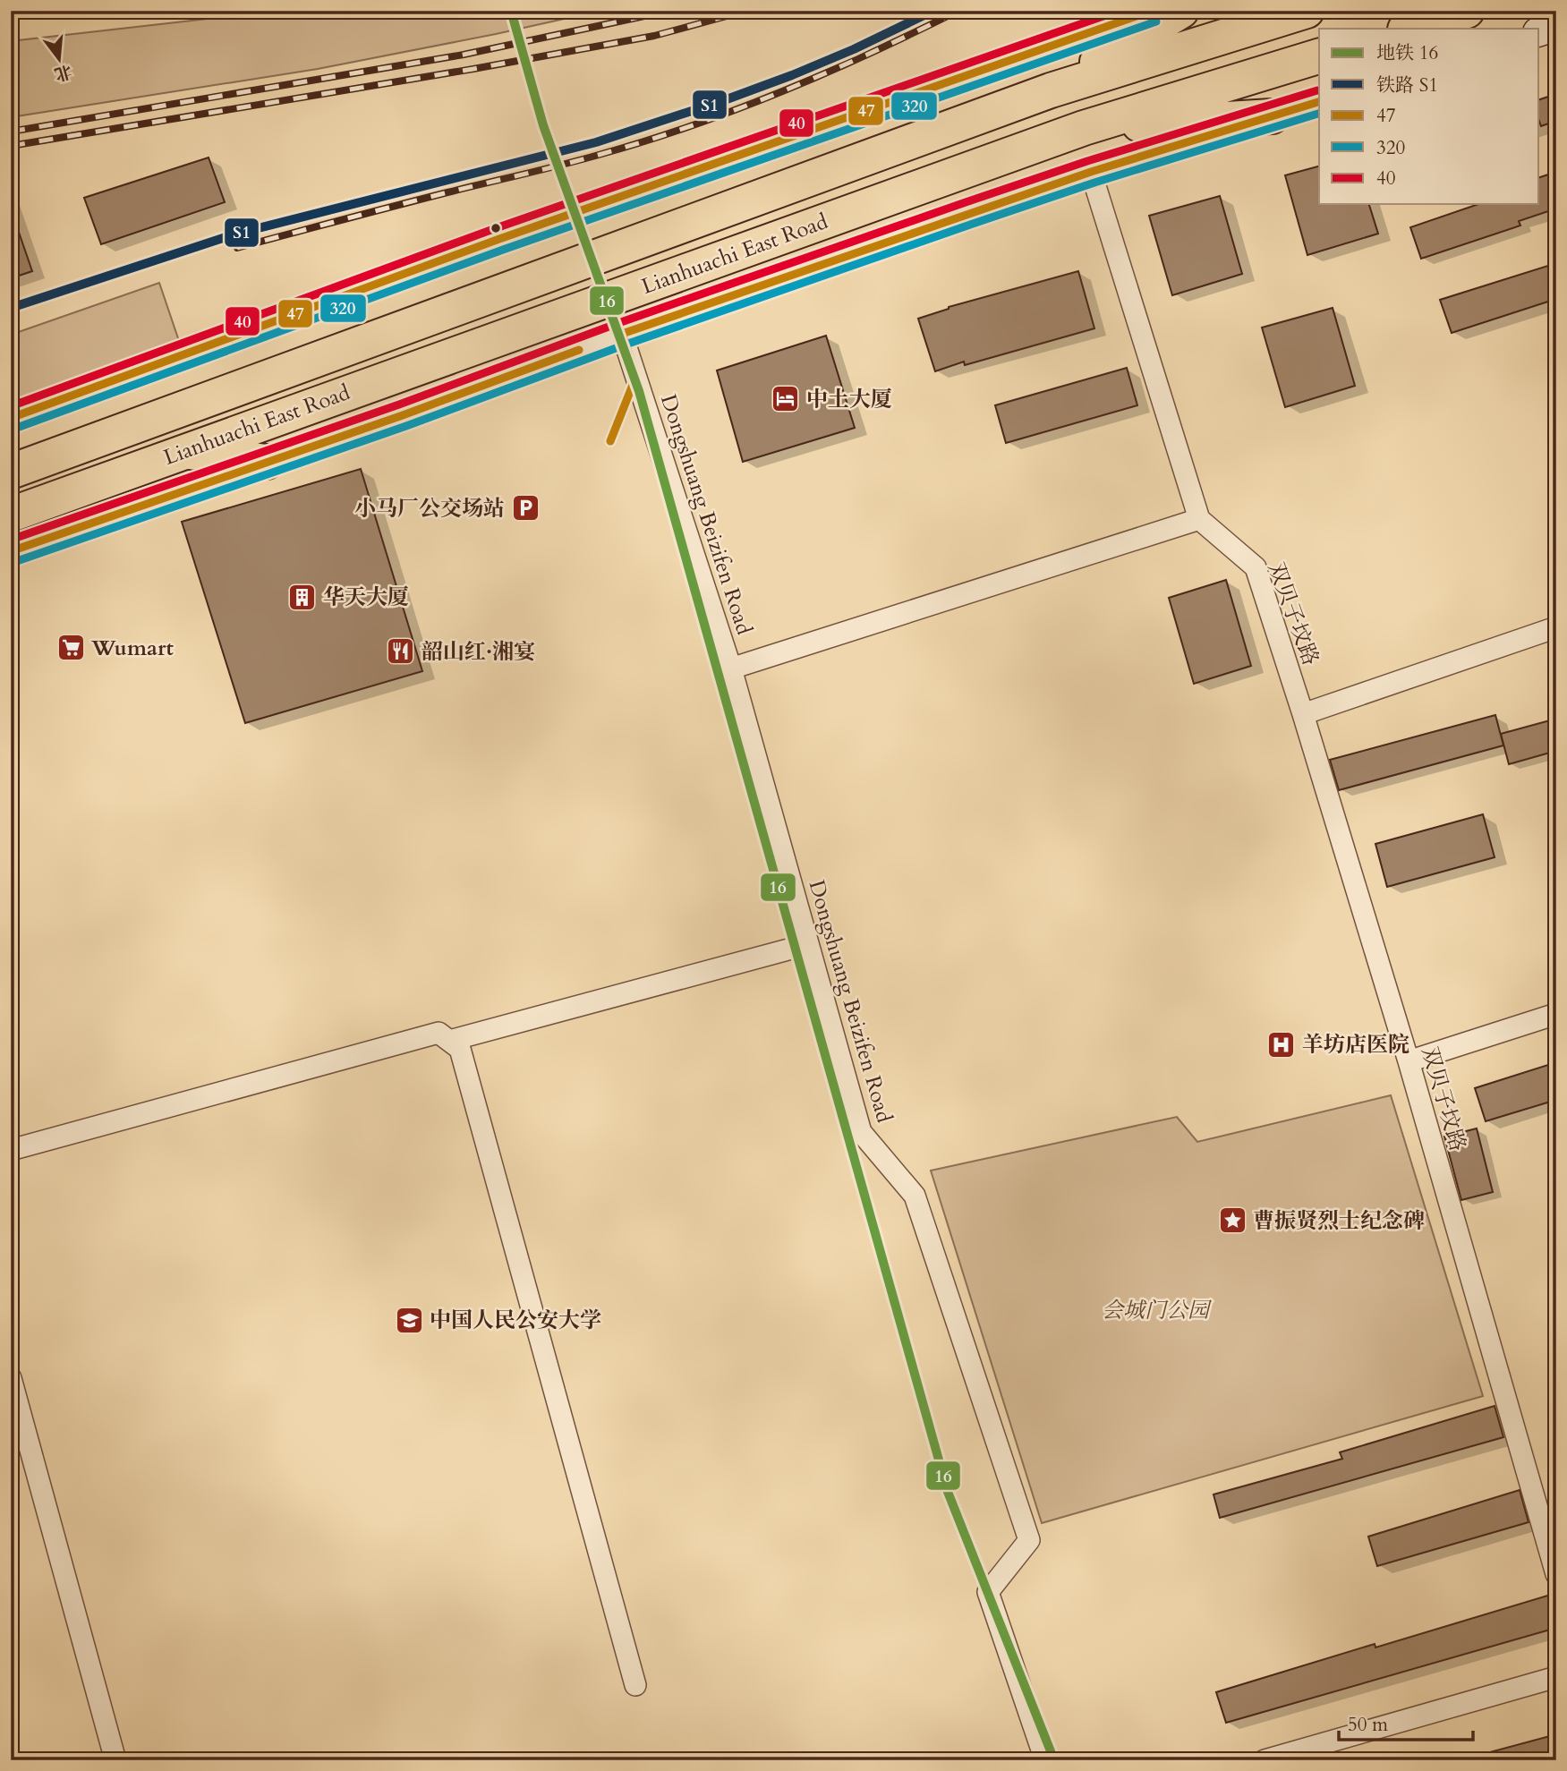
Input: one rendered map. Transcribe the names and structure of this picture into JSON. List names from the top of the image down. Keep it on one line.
{"streets":{"highway":["Lianhuachi East Road"],"street":["Dongshuang Beizifen Road","双贝子坟路"]},"parks":["会城门公园"],"places":{"hotel":["中土大厦"],"parking":["小马厂公交场站"],"building":["华天大厦"],"supermarket":["Wumart"],"restaurant":["韶山红·湘宴"],"hospital":["羊坊店医院"],"place":["曹振贤烈士纪念碑"],"school or university":["中国人民公安大学"]},"lines":["metro line 16","rail line S1","transit line 47","transit line 40","transit line 320"],"legend":["地铁 16","铁路 S1","47","320","40"],"scale_bar":"50 m","north":"bottom"}
